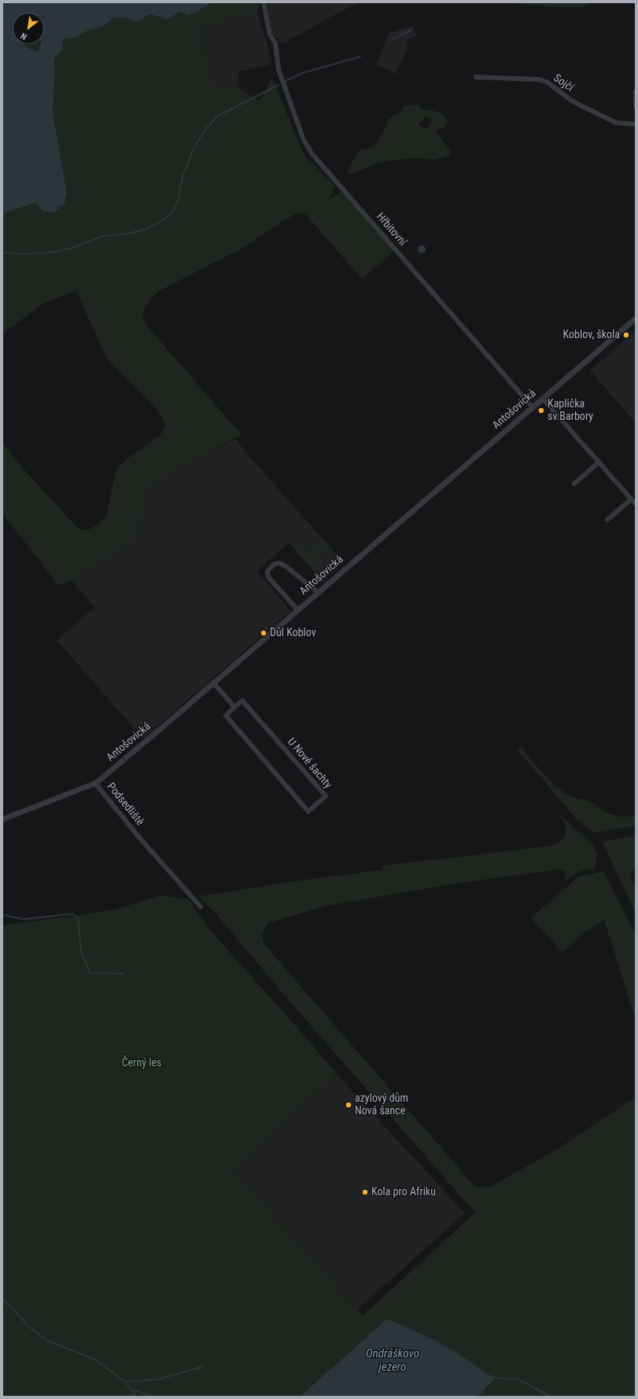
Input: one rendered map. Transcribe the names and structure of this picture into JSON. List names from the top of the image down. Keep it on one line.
{"streets":{"street":["Sojčí","Hřbitovní","Antošovická","U Nové šachty","Podsedliště"]},"crossings":[["Hřbitovní","Antošovická"],["Antošovická","Podsedliště"]],"water":["Ondráškovo jezero"],"parks":["Černý les"],"places":["Koblov, škola","Kaplička sv.Barbory","Důl Koblov","azylový dům Nová šance","Kola pro Afriku"],"north":"bottom left"}
